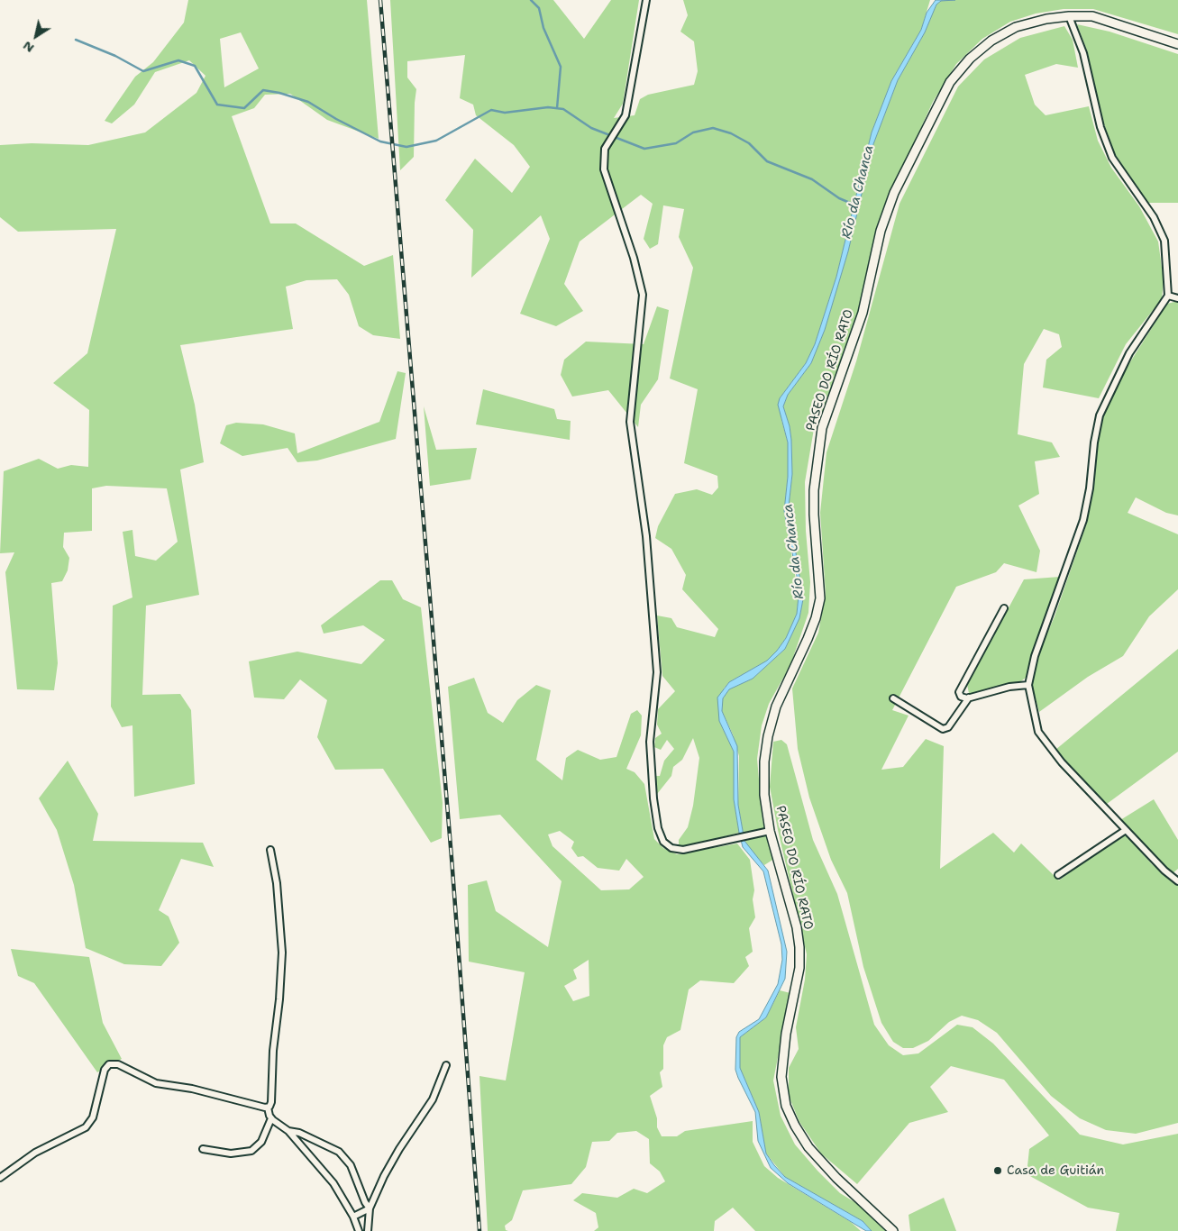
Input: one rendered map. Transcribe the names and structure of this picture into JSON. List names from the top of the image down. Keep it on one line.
{"streets":{"street":["PASEO DO RÍO RATO"]},"water":["Río da Chanca"],"places":["Casa de Guitián"],"north":"bottom left"}
